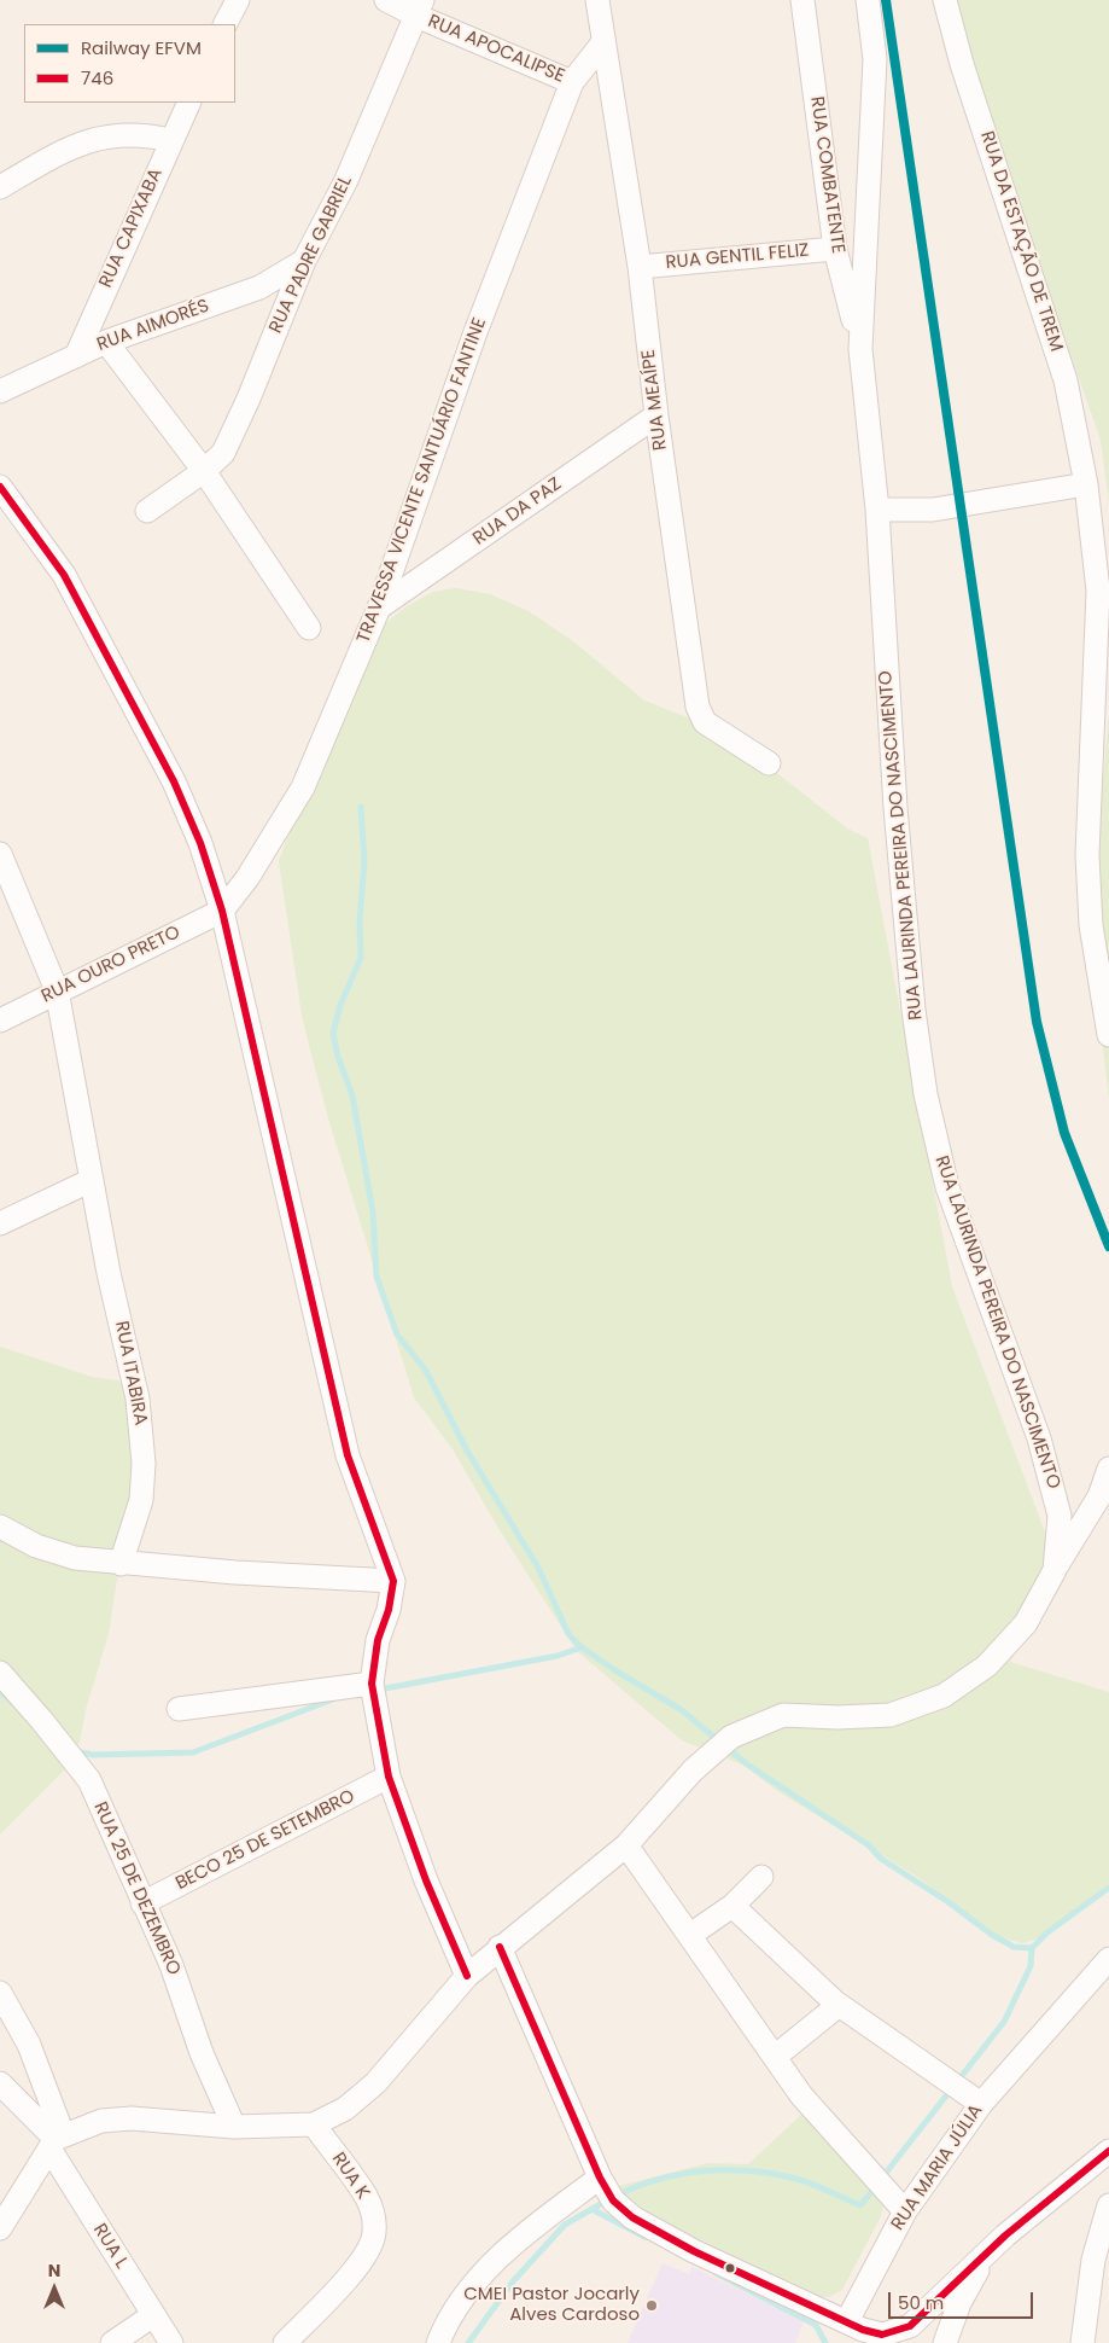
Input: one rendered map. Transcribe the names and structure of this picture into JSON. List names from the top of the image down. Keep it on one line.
{"streets":{"street":["RUA APOCALIPSE","RUA COMBATENTE","RUA CAPIXABA","RUA DA ESTAÇÃO DE TREM","RUA PADRE GABRIEL","RUA GENTIL FELIZ","RUA AIMORÉS","RUA MEAÍPE","TRAVESSA VICENTE SANTUÁRIO FANTINE","RUA DA PAZ","RUA LAURINDA PEREIRA DO NASCIMENTO","RUA OURO PRETO","RUA ITABIRA","BECO 25 DE SETEMBRO","RUA 25 DE DEZEMBRO","RUA MARIA JÚLIA","RUA K","RUA L"]},"crossings":[["RUA APOCALIPSE","RUA PADRE GABRIEL"],["RUA APOCALIPSE","TRAVESSA VICENTE SANTUÁRIO FANTINE"],["RUA COMBATENTE","RUA GENTIL FELIZ"],["RUA COMBATENTE","RUA LAURINDA PEREIRA DO NASCIMENTO"],["RUA CAPIXABA","RUA AIMORÉS"],["RUA PADRE GABRIEL","RUA AIMORÉS"],["RUA GENTIL FELIZ","RUA MEAÍPE"],["RUA MEAÍPE","TRAVESSA VICENTE SANTUÁRIO FANTINE"],["RUA MEAÍPE","RUA DA PAZ"],["TRAVESSA VICENTE SANTUÁRIO FANTINE","RUA DA PAZ"],["TRAVESSA VICENTE SANTUÁRIO FANTINE","RUA OURO PRETO"],["RUA LAURINDA PEREIRA DO NASCIMENTO","RUA 25 DE DEZEMBRO"],["RUA LAURINDA PEREIRA DO NASCIMENTO","RUA K"],["RUA LAURINDA PEREIRA DO NASCIMENTO","RUA L"],["RUA OURO PRETO","RUA ITABIRA"],["BECO 25 DE SETEMBRO","RUA 25 DE DEZEMBRO"]],"places":["CMEI Pastor Jocarly Alves Cardoso"],"lines":["rail line EFVM","transit line 746"],"legend":["Railway EFVM","746"],"scale_bar":"50 m","north":"top"}
